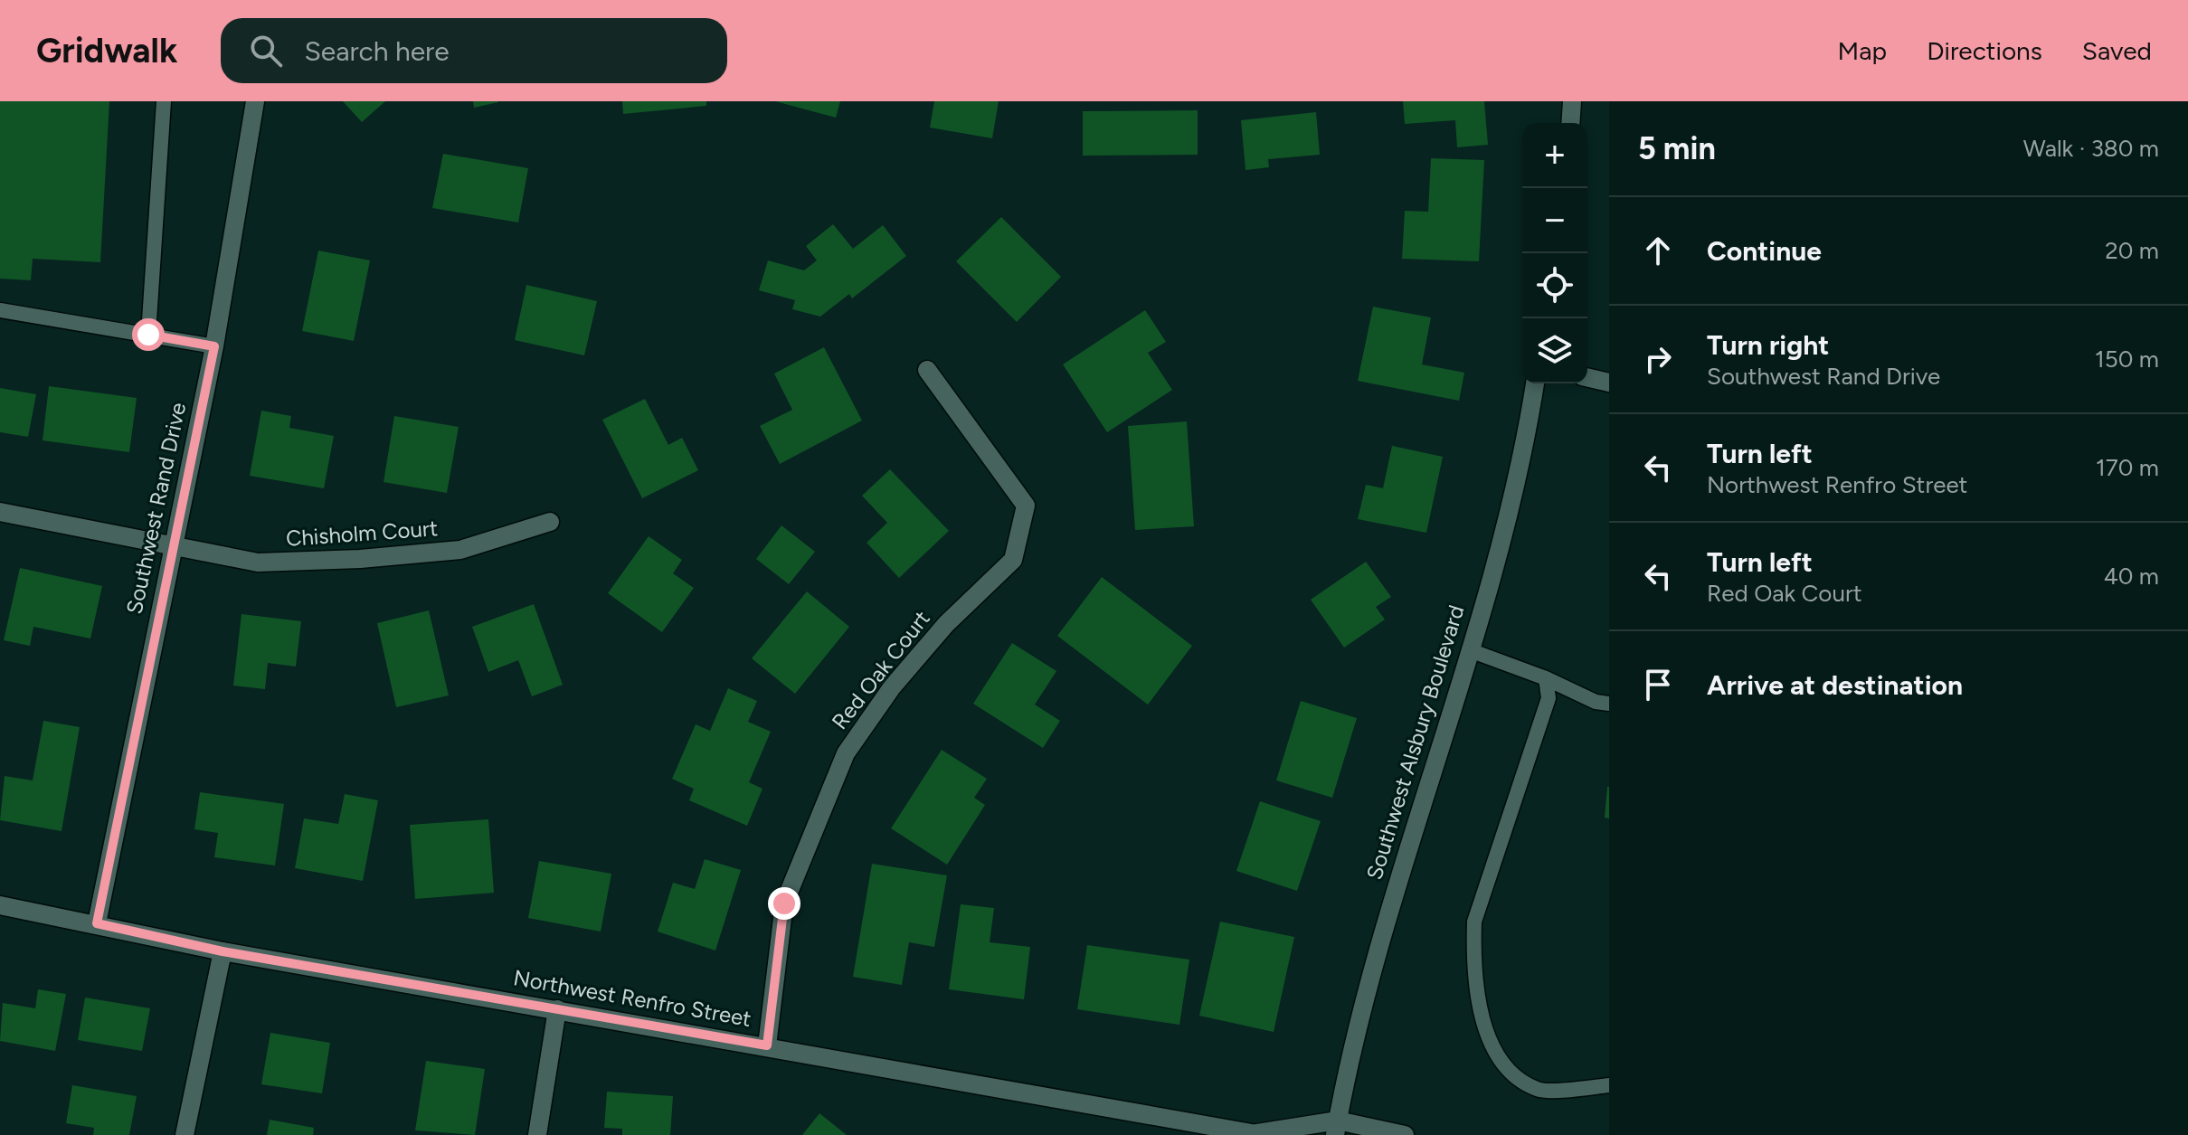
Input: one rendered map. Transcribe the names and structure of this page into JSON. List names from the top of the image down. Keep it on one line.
{"streets":{"street":["Southwest Rand Drive","Chisholm Court","Red Oak Court","Southwest Alsbury Boulevard","Northwest Renfro Street"]},"crossings":[["Southwest Rand Drive","Chisholm Court"],["Southwest Rand Drive","Northwest Renfro Street"],["Red Oak Court","Northwest Renfro Street"],["Southwest Alsbury Boulevard","Northwest Renfro Street"]],"page":{"header":"Gridwalk","search":"Search here","nav":["Map","Directions","Saved"],"heading":["5 min","Walk · 380 m"],"map_buttons":["+","−"],"list":[["Continue","20 m"],["Turn right","Southwest Rand Drive","150 m"],["Turn left","Northwest Renfro Street","170 m"],["Turn left","Red Oak Court","40 m"],"Arrive at destination"]}}
